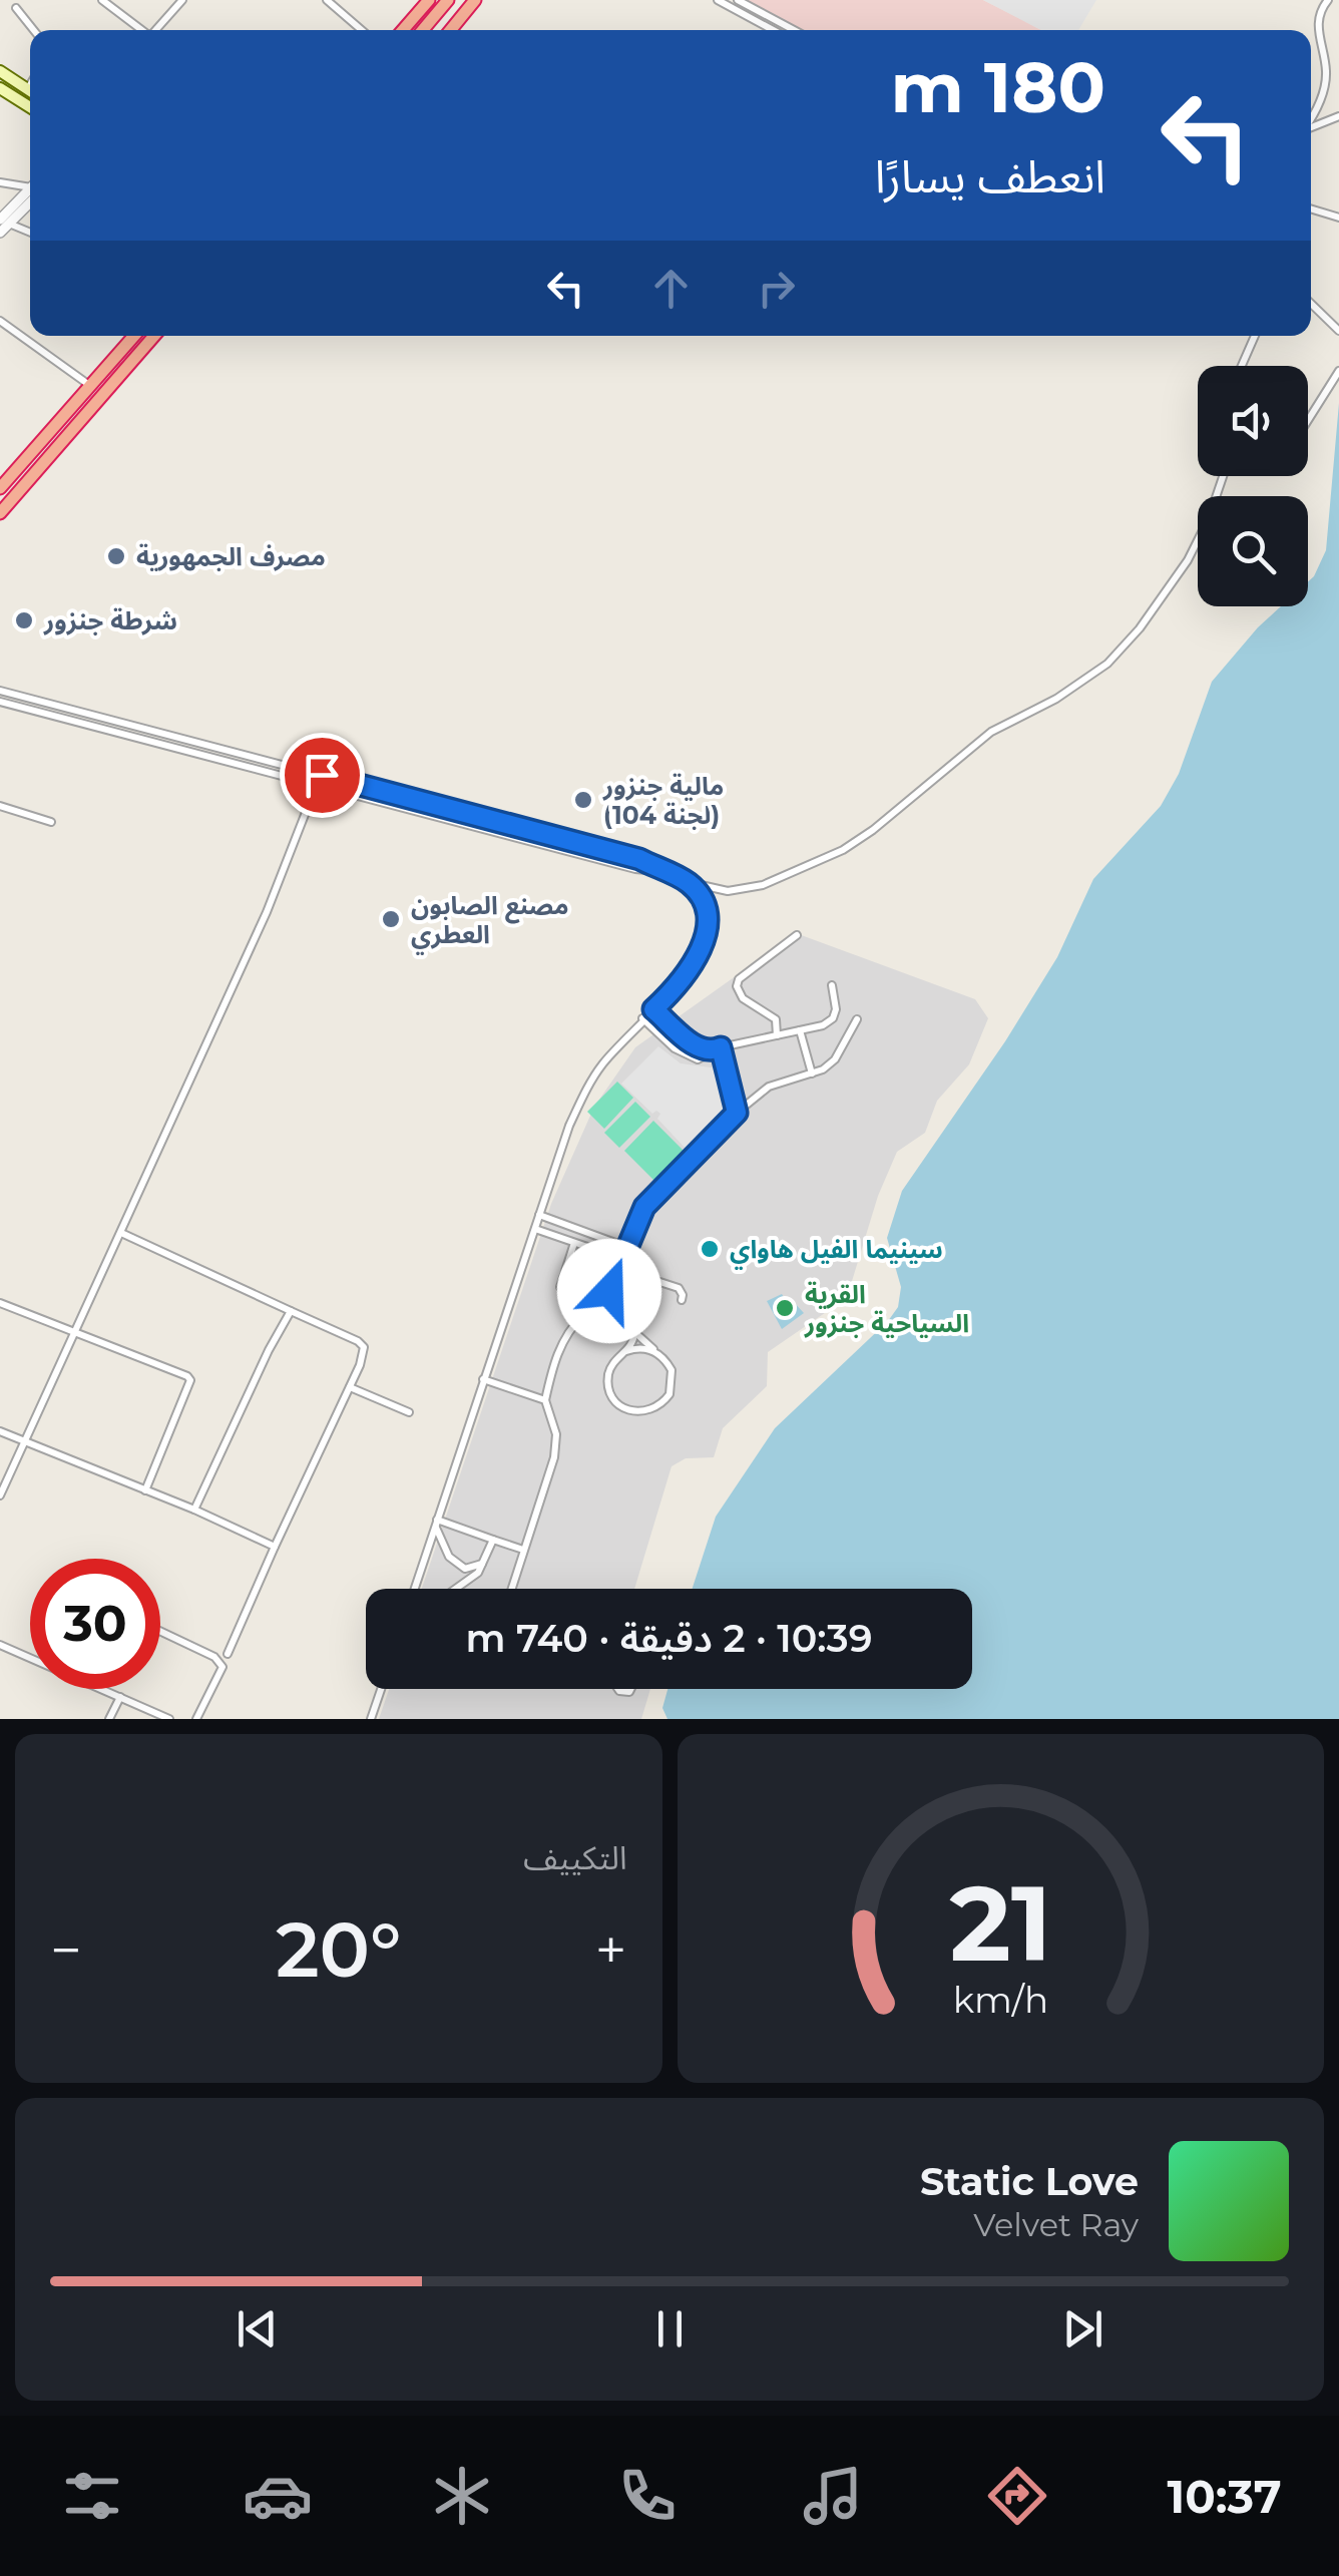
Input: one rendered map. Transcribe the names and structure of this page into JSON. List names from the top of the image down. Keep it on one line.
{"places":["مصرف الجمهورية","شرطة جنزور","مالية جنزور (لجنة 104)","مصنع الصابون العطري","سينيما الفيل هاواي","القرية السياحية جنزور"],"page":{"turn":["180 m","انعطف يسارًا"],"limit":"30","trip":"10:39 · 2 دقيقة · 740 m","tile":"التكييف","heat":["−","20°","+"],"song":["Static Love","Velvet Ray"],"tabs":"10:37","gauge":["21","km/h"]}}
